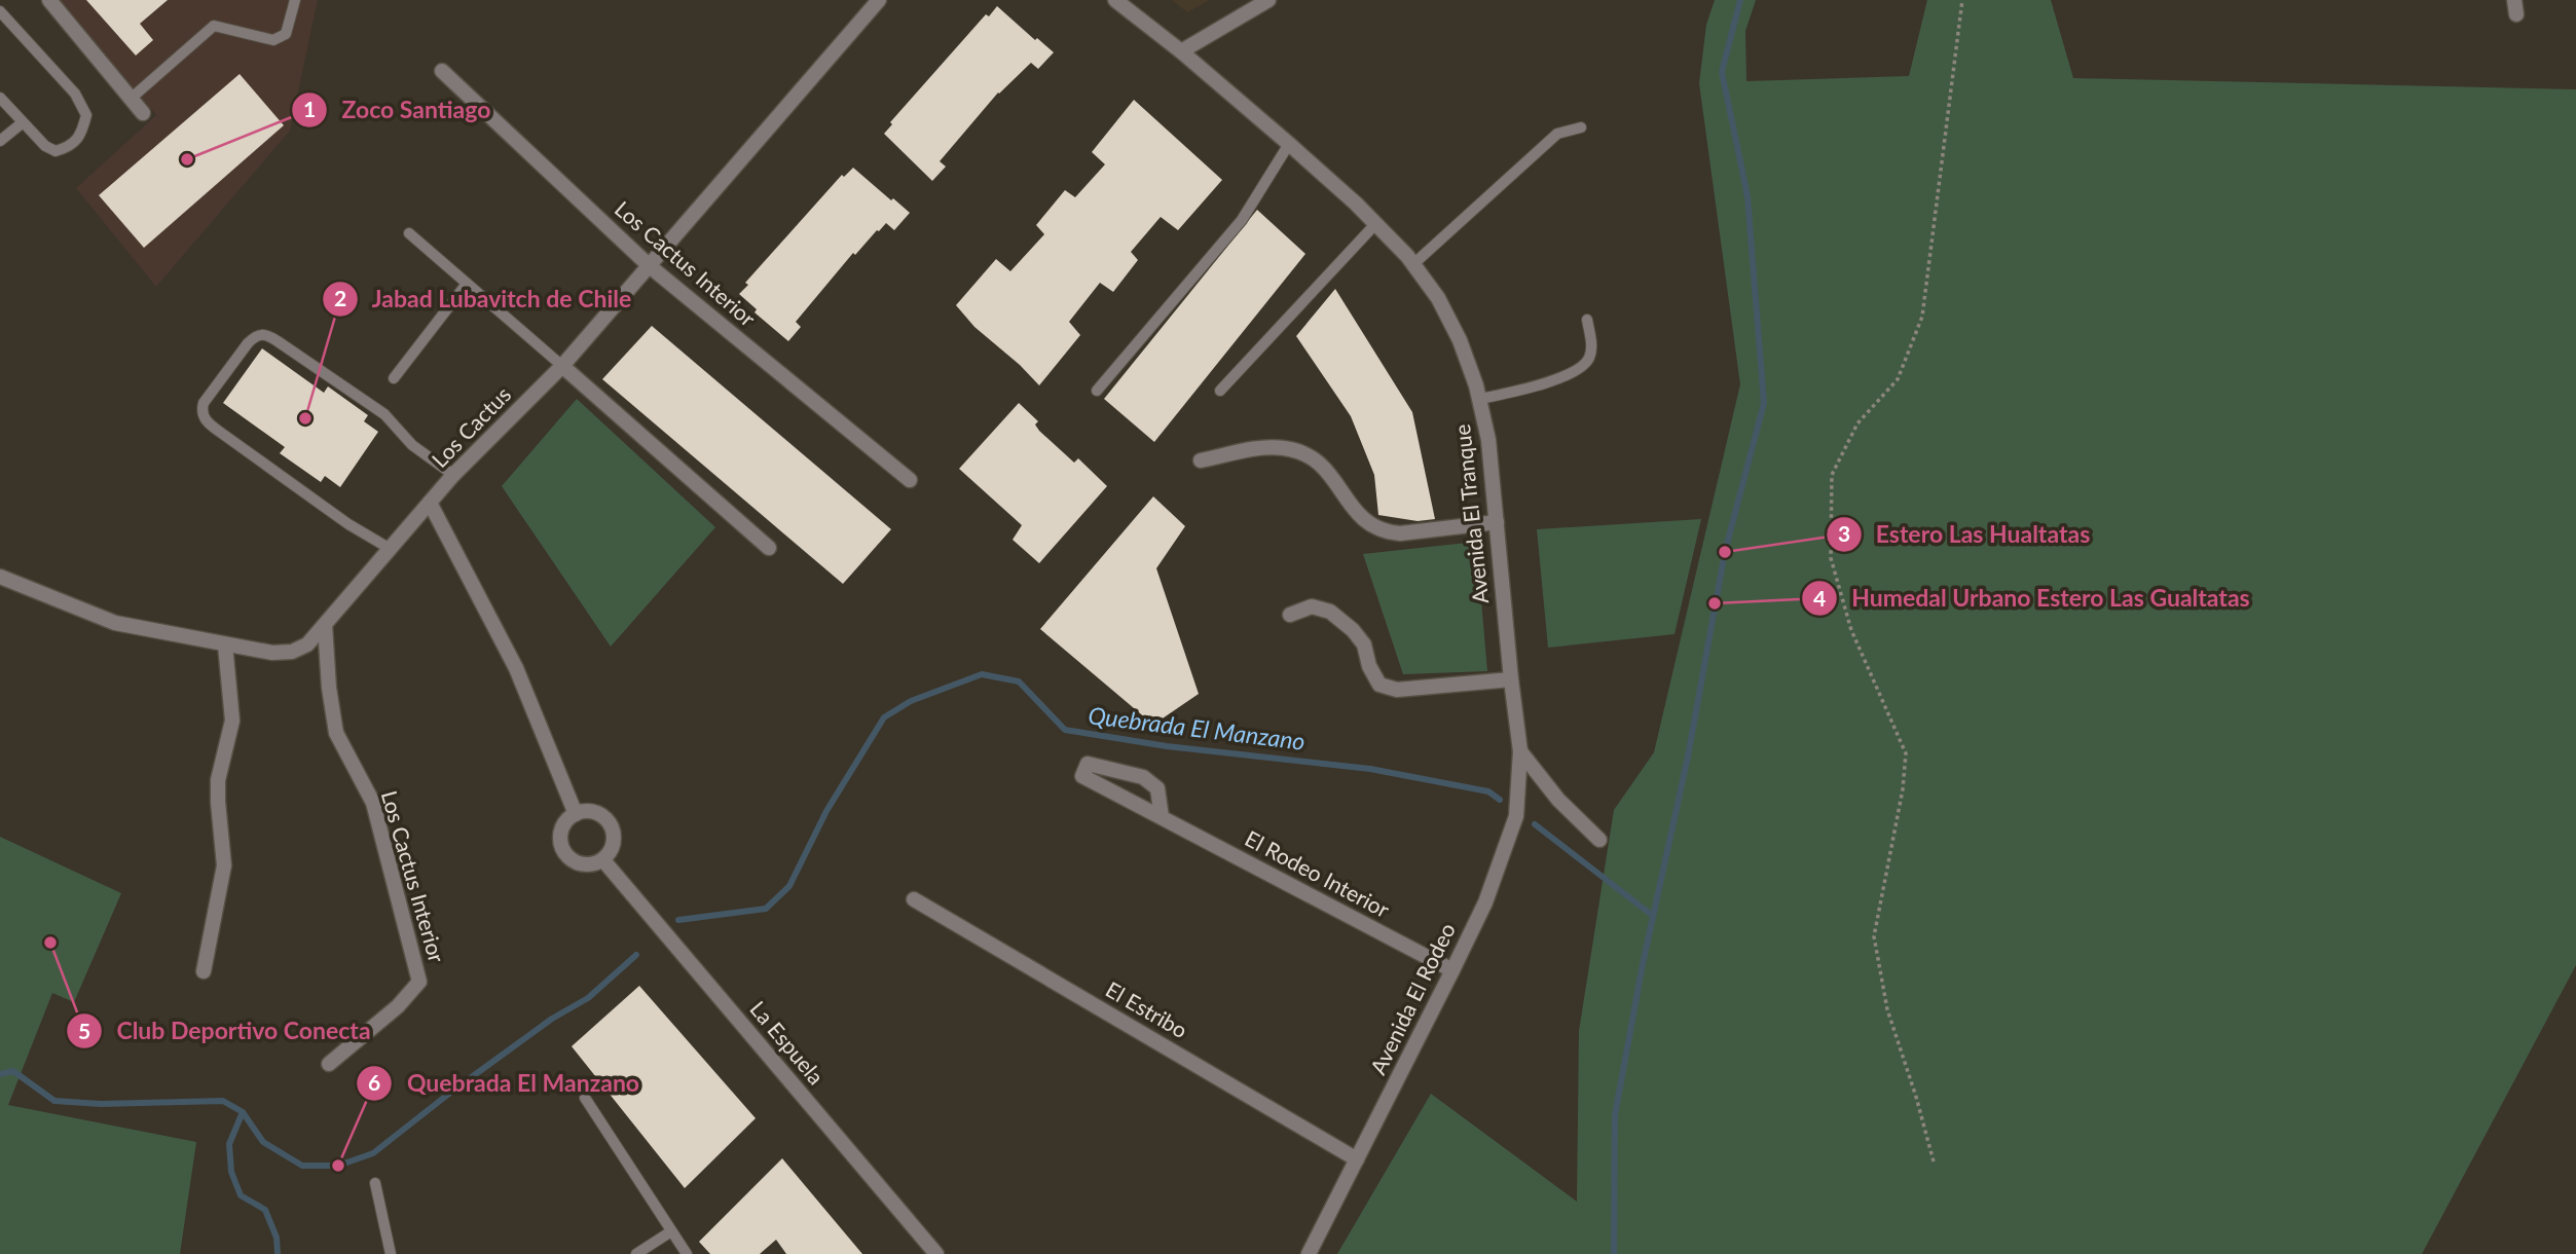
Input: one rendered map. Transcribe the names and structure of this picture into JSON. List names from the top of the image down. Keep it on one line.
{"streets":{"street":["Los Cactus Interior","Los Cactus","Avenida El Tranque","El Rodeo Interior","Avenida El Rodeo","El Estribo","La Espuela"]},"crossings":[["Los Cactus Interior","Los Cactus"],["Avenida El Tranque","Avenida El Rodeo"],["El Rodeo Interior","Avenida El Rodeo"],["Avenida El Rodeo","El Estribo"]],"water":["Quebrada El Manzano"],"places":["Zoco Santiago","Jabad Lubavitch de Chile","Estero Las Hualtatas","Humedal Urbano Estero Las Gualtatas","Club Deportivo Conecta","Quebrada El Manzano"]}
